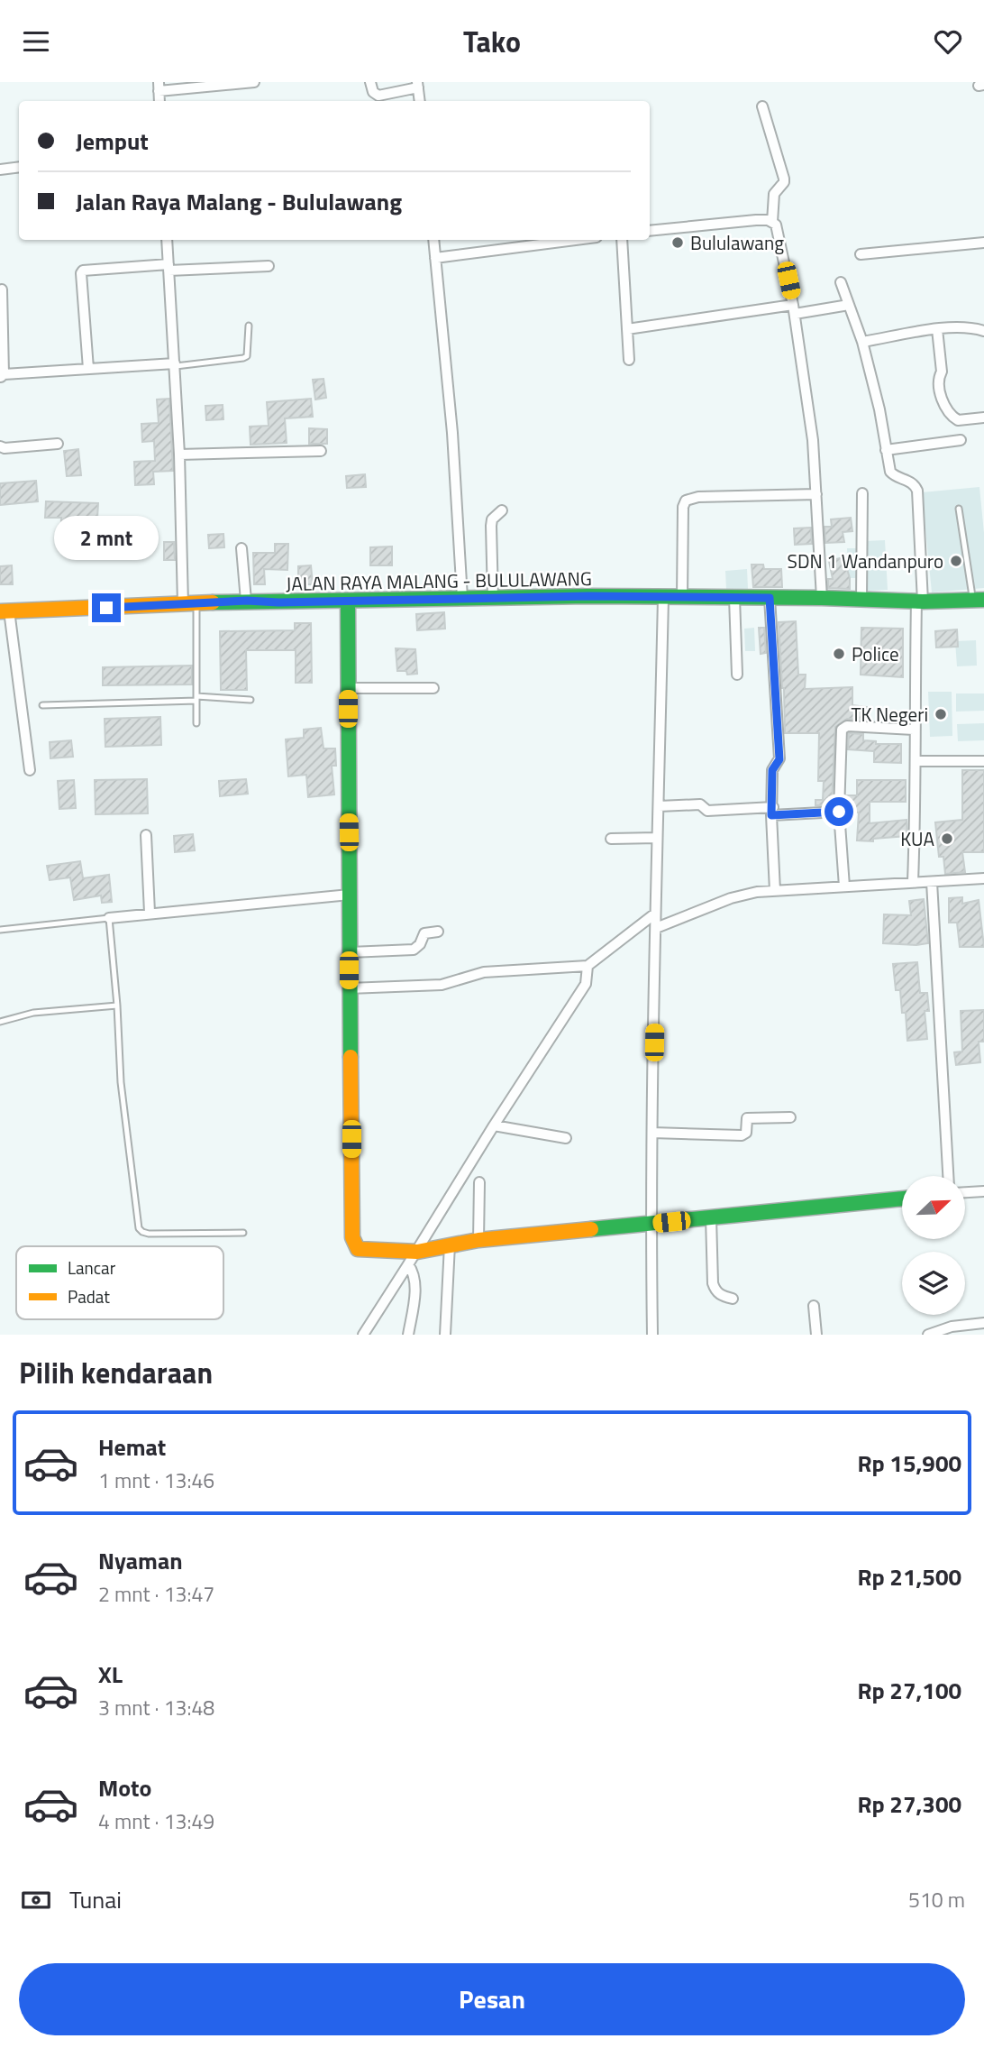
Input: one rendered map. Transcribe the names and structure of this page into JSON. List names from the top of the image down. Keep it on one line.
{"streets":{"street":["JALAN RAYA MALANG - BULULAWANG"]},"places":["Bululawang","SDN 1 Wandanpuro","Police","TK Negeri","KUA"],"legend":["Lancar","Padat"],"north":"top right","page":{"header":"Tako","banner":["Jemput","Jalan Raya Malang - Bululawang"],"bubble":"2 mnt","heading":"Pilih kendaraan","list":[{"name":"Hemat","note":"1 mnt · 13:46","value":"Rp 15,900"},{"name":"Nyaman","note":"2 mnt · 13:47","value":"Rp 21,500"},{"name":"XL","note":"3 mnt · 13:48","value":"Rp 27,100"},{"name":"Moto","note":"4 mnt · 13:49","value":"Rp 27,300"}],"pay":["Tunai","510 m"],"buttons":"Pesan"}}
